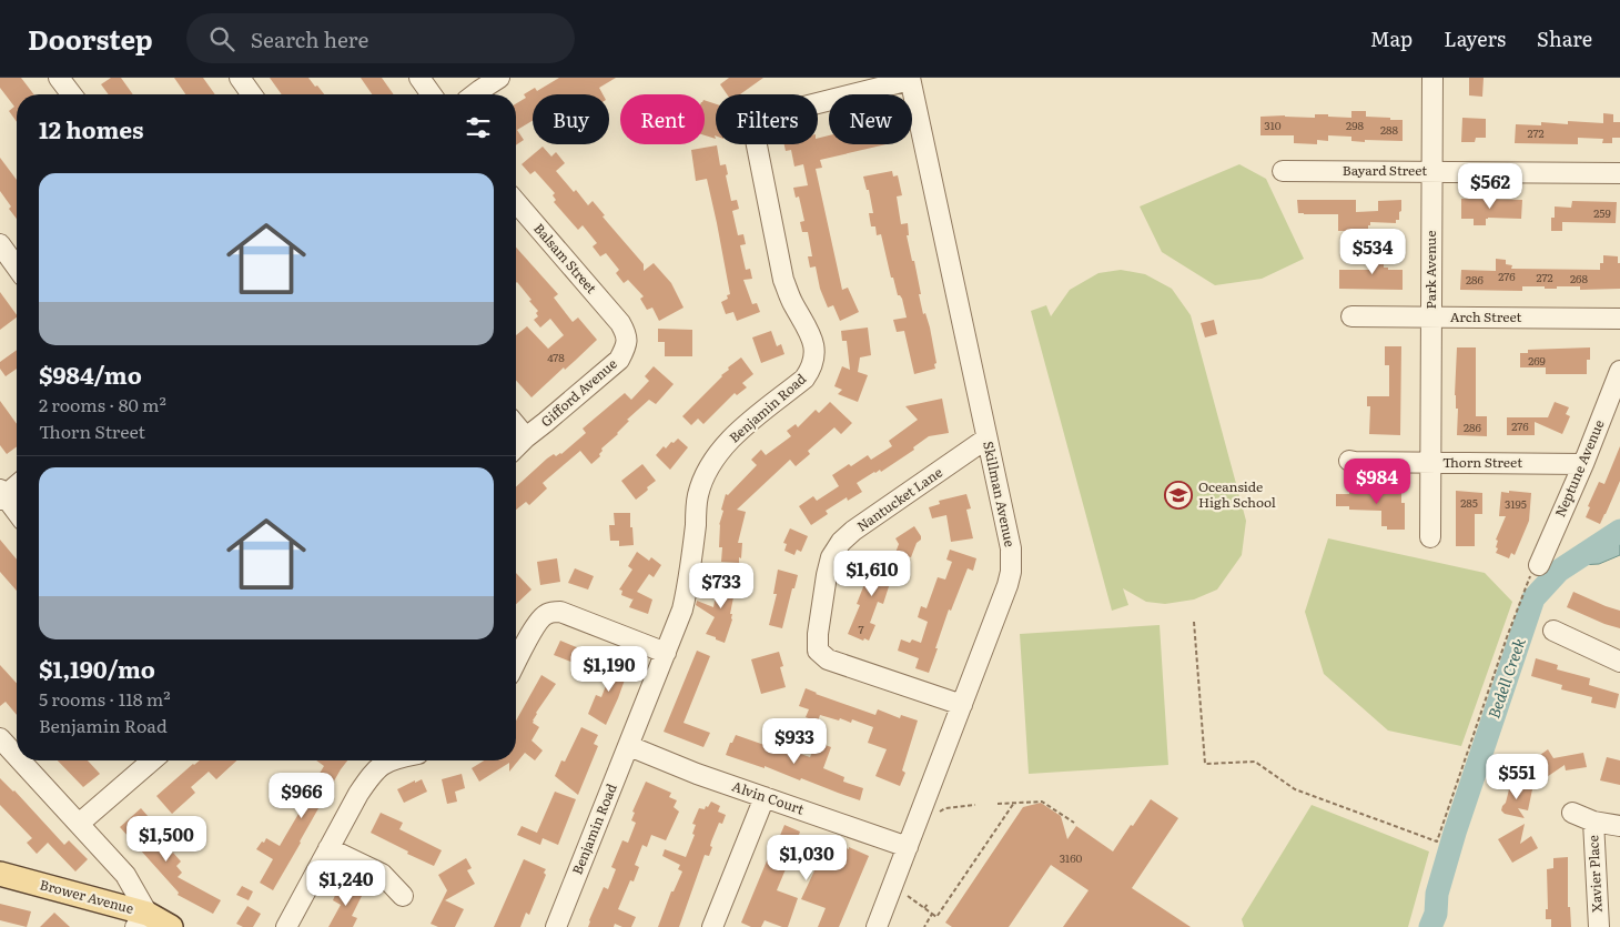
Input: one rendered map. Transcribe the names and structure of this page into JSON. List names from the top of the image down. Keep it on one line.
{"streets":{"main road":["Brower Avenue"],"street":["Bayard Street","Balsam Street","Park Avenue","Arch Street","Gifford Avenue","Benjamin Road","Thorn Street","Neptune Avenue","Skillman Avenue","Nantucket Lane","Alvin Court","Xavier Place"]},"crossings":[["Bayard Street","Park Avenue"],["Balsam Street","Gifford Avenue"],["Park Avenue","Arch Street"],["Park Avenue","Thorn Street"],["Benjamin Road","Skillman Avenue"],["Benjamin Road","Alvin Court"],["Thorn Street","Neptune Avenue"],["Skillman Avenue","Nantucket Lane"],["Skillman Avenue","Alvin Court"]],"water":["Bedell Creek"],"places":{"school or university":["Oceanside High School"]},"house_numbers":["310","298","288","272","259","276","272","268","286","478","269","276","286","285","3195","7","3160"],"page":{"header":"Doorstep","search":"Search here","nav":["Map","Layers","Share"],"chip":["Buy","Rent","Filters","New"],"heading":"12 homes","list":[{"name":"$984/mo","note":"2 rooms · 80 m² · Thorn Street"},{"name":"$1,190/mo","note":"5 rooms · 118 m² · Benjamin Road"}],"price":["$562","$534","$984","$1,610","$733","$1,190","$933","$551","$966","$1,500","$1,030","$1,240"]}}
